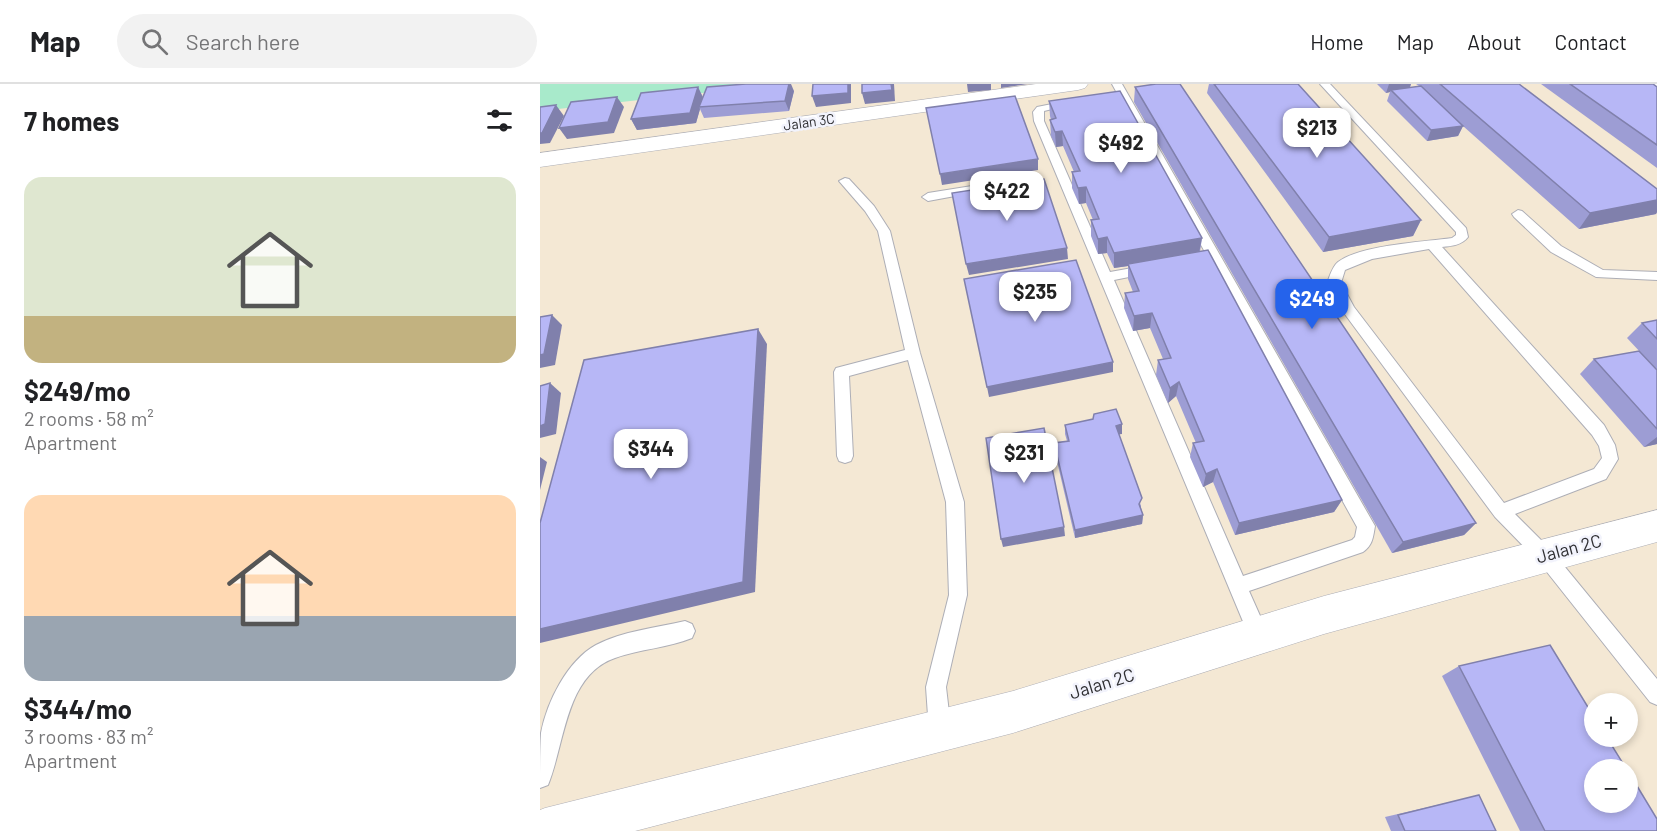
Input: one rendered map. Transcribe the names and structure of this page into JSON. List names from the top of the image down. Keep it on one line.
{"streets":{"street":["Jalan 3C","Jalan 2C"]},"page":{"header":"Map","search":"Search here","nav":["Home","Map","About","Contact"],"heading":"7 homes","price":["$213","$492","$422","$235","$249","$344","$231"],"list":[{"name":"$249/mo","note":"2 rooms · 58 m² · Apartment"},{"name":"$344/mo","note":"3 rooms · 83 m² · Apartment"}],"map_buttons":["+","−"]}}
